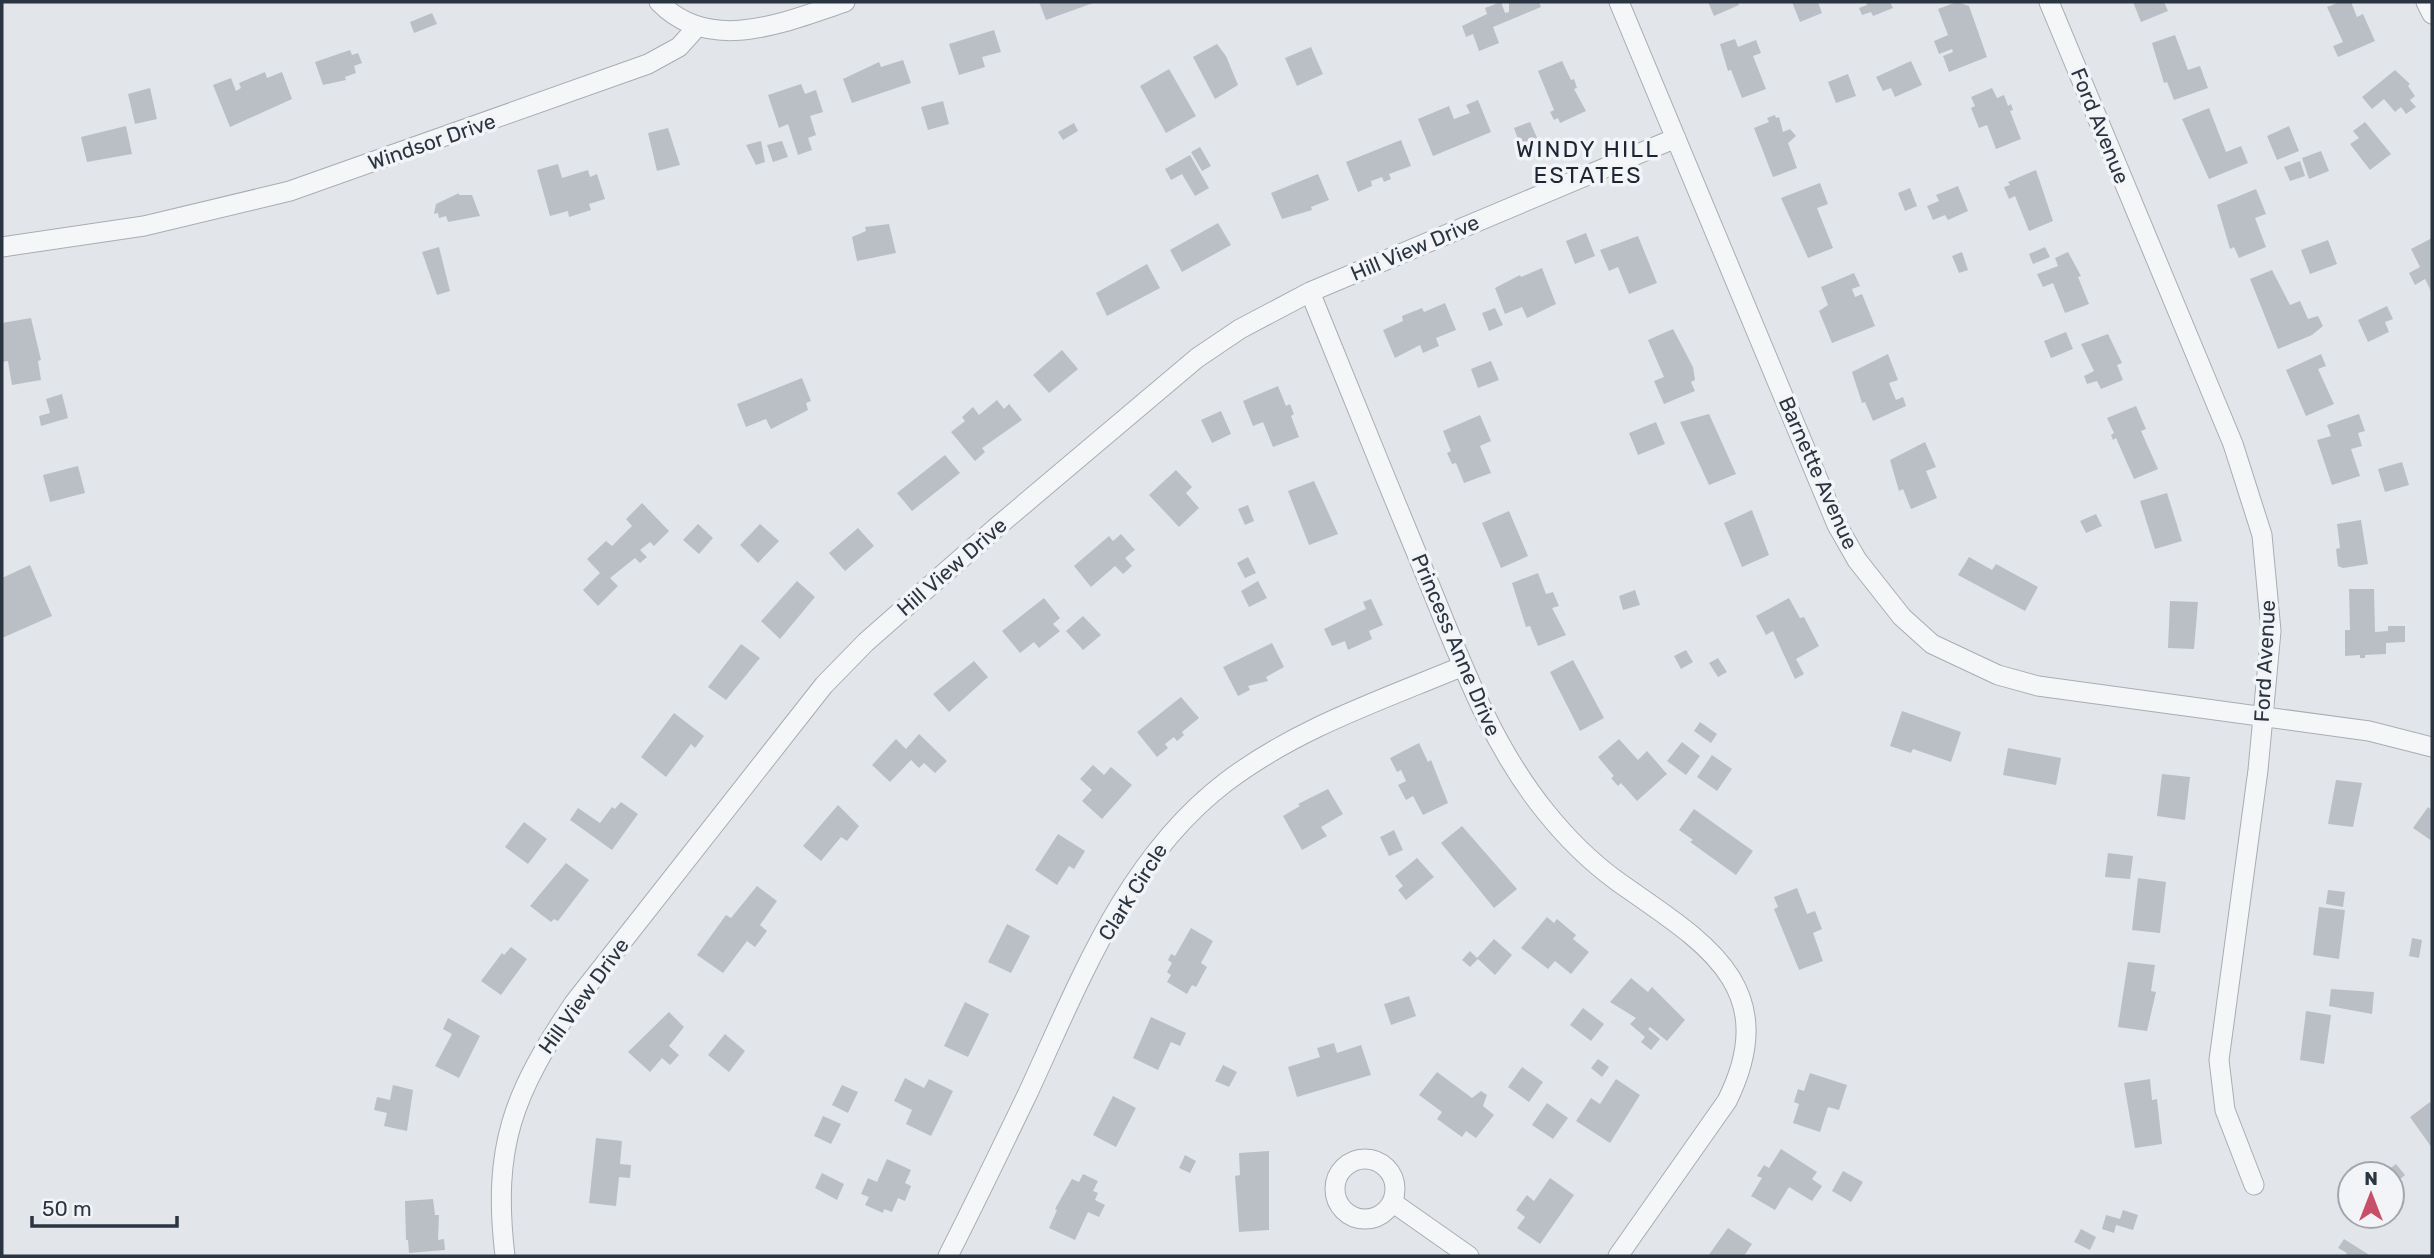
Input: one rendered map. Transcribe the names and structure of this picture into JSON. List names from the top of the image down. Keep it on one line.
{"streets":{"street":["Ford Avenue","Windsor Drive","Hill View Drive","Barnette Avenue","Princess Anne Drive","Clark Circle"]},"crossings":[["Ford Avenue","Barnette Avenue"],["Hill View Drive","Barnette Avenue"],["Hill View Drive","Princess Anne Drive"],["Princess Anne Drive","Clark Circle"]],"districts":["WINDY HILL ESTATES"],"scale_bar":"50 m","north":"top"}
